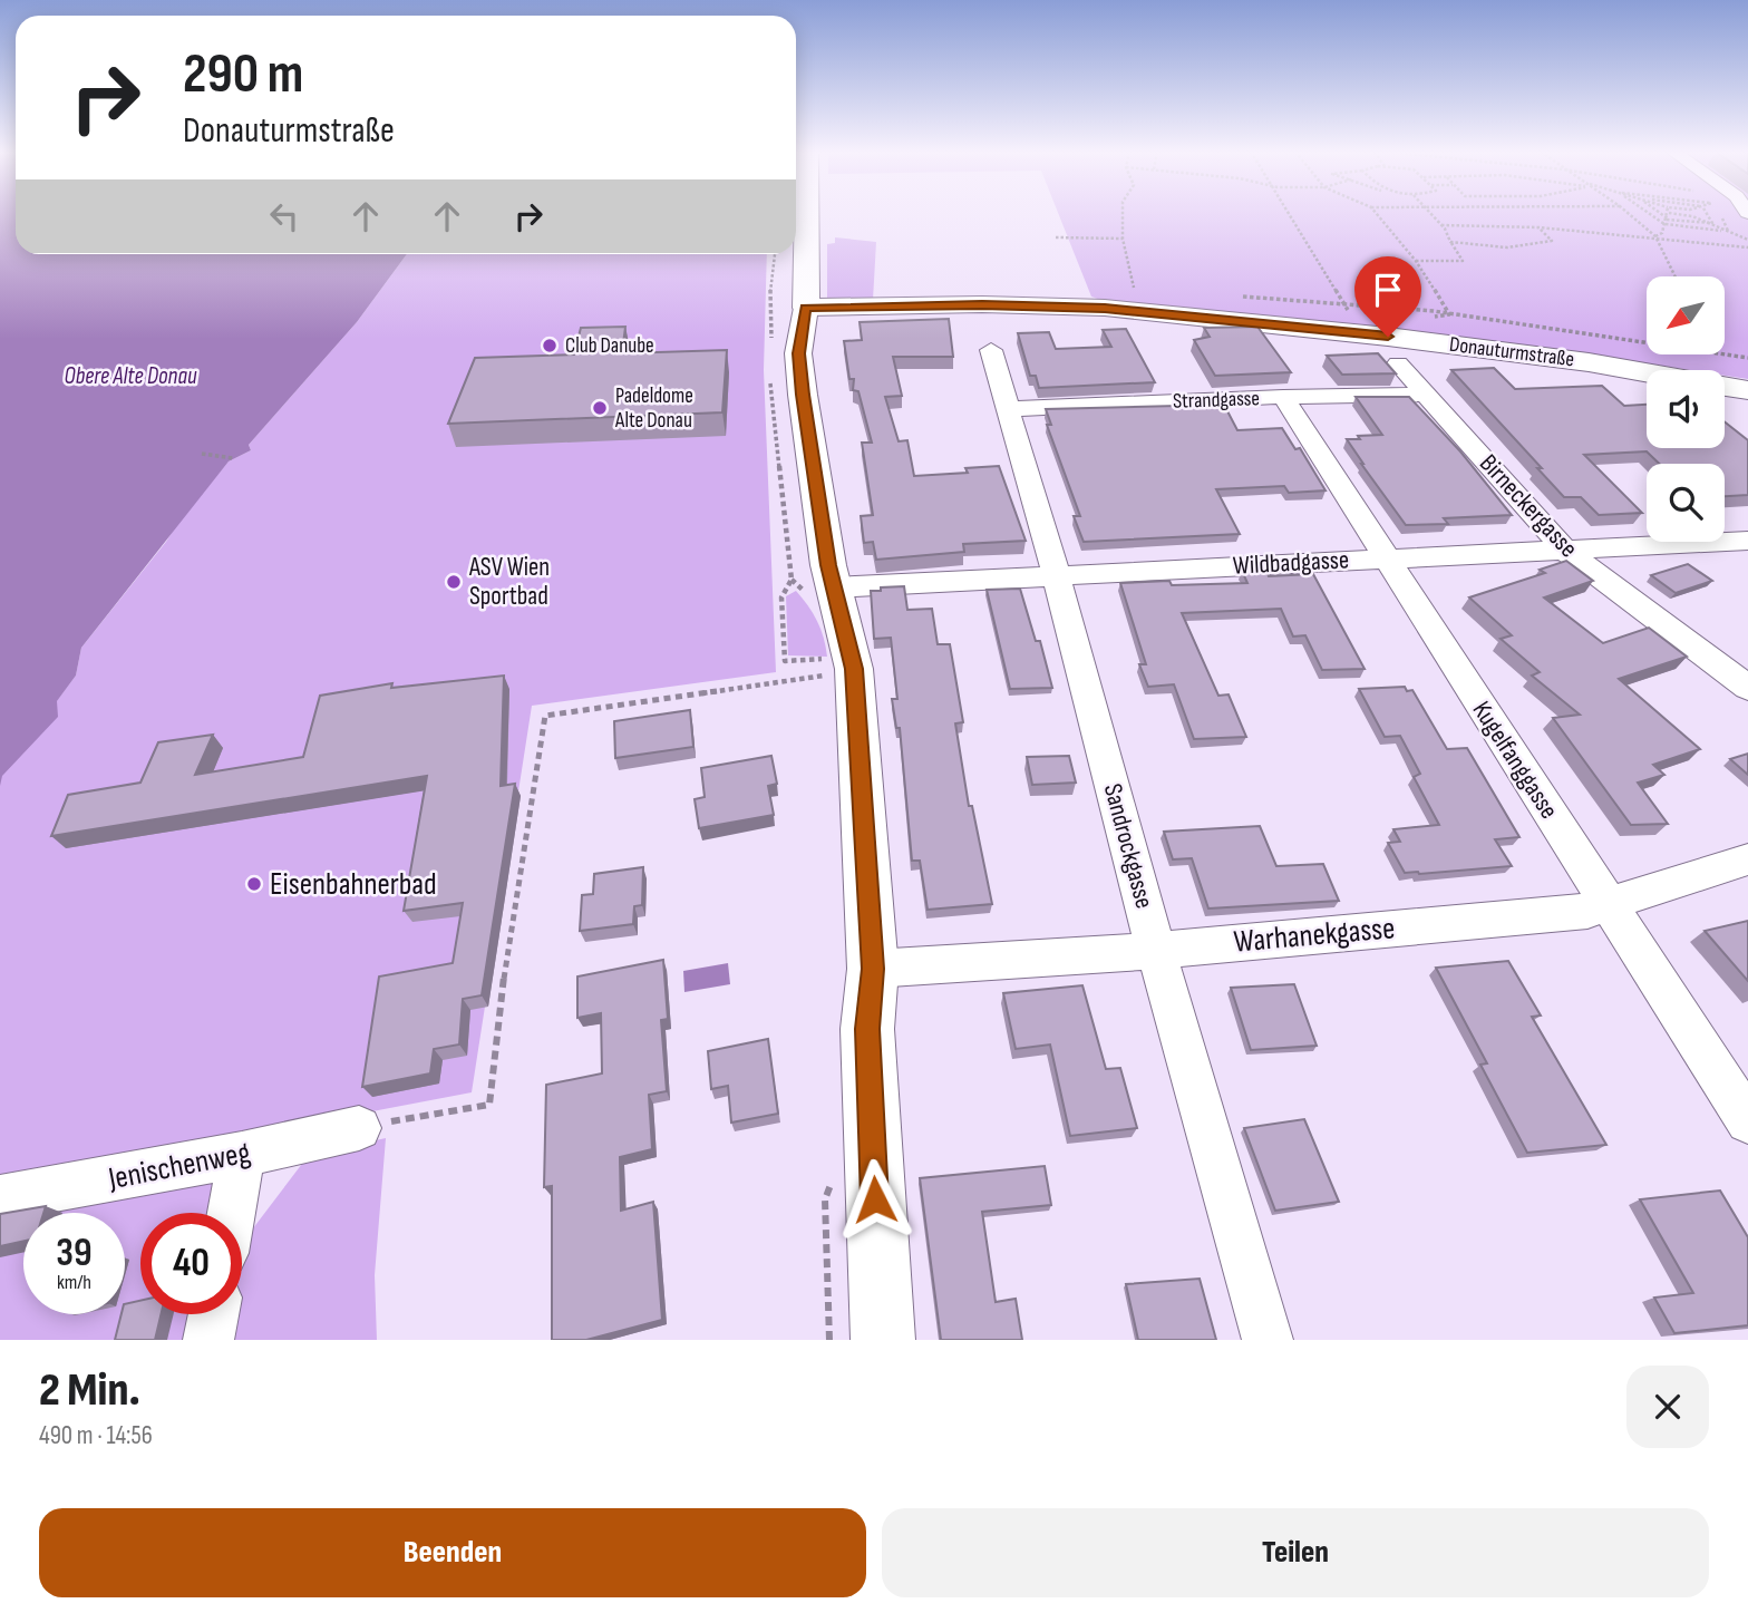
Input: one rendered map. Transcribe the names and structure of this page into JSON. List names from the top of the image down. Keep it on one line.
{"streets":{"main road":["Donauturmstraße"],"street":["Strandgasse","Birneckergasse","Wildbadgasse","Kugelfanggasse","Sandrockgasse","Warhanekgasse","Jenischenweg"]},"crossings":[["Strandgasse","Birneckergasse"],["Strandgasse","Kugelfanggasse"],["Strandgasse","Sandrockgasse"],["Birneckergasse","Wildbadgasse"],["Wildbadgasse","Kugelfanggasse"],["Wildbadgasse","Sandrockgasse"],["Kugelfanggasse","Warhanekgasse"],["Sandrockgasse","Warhanekgasse"]],"water":["Obere Alte Donau"],"places":["Club Danube","Padeldome Alte Donau","ASV Wien Sportbad","Eisenbahnerbad"],"north":"bottom left","page":{"turn":["290 m","Donauturmstraße"],"speed":"39 km/h","limit":"40","heading":["2 Min.","490 m · 14:56"],"buttons":["Beenden","Teilen"]}}
